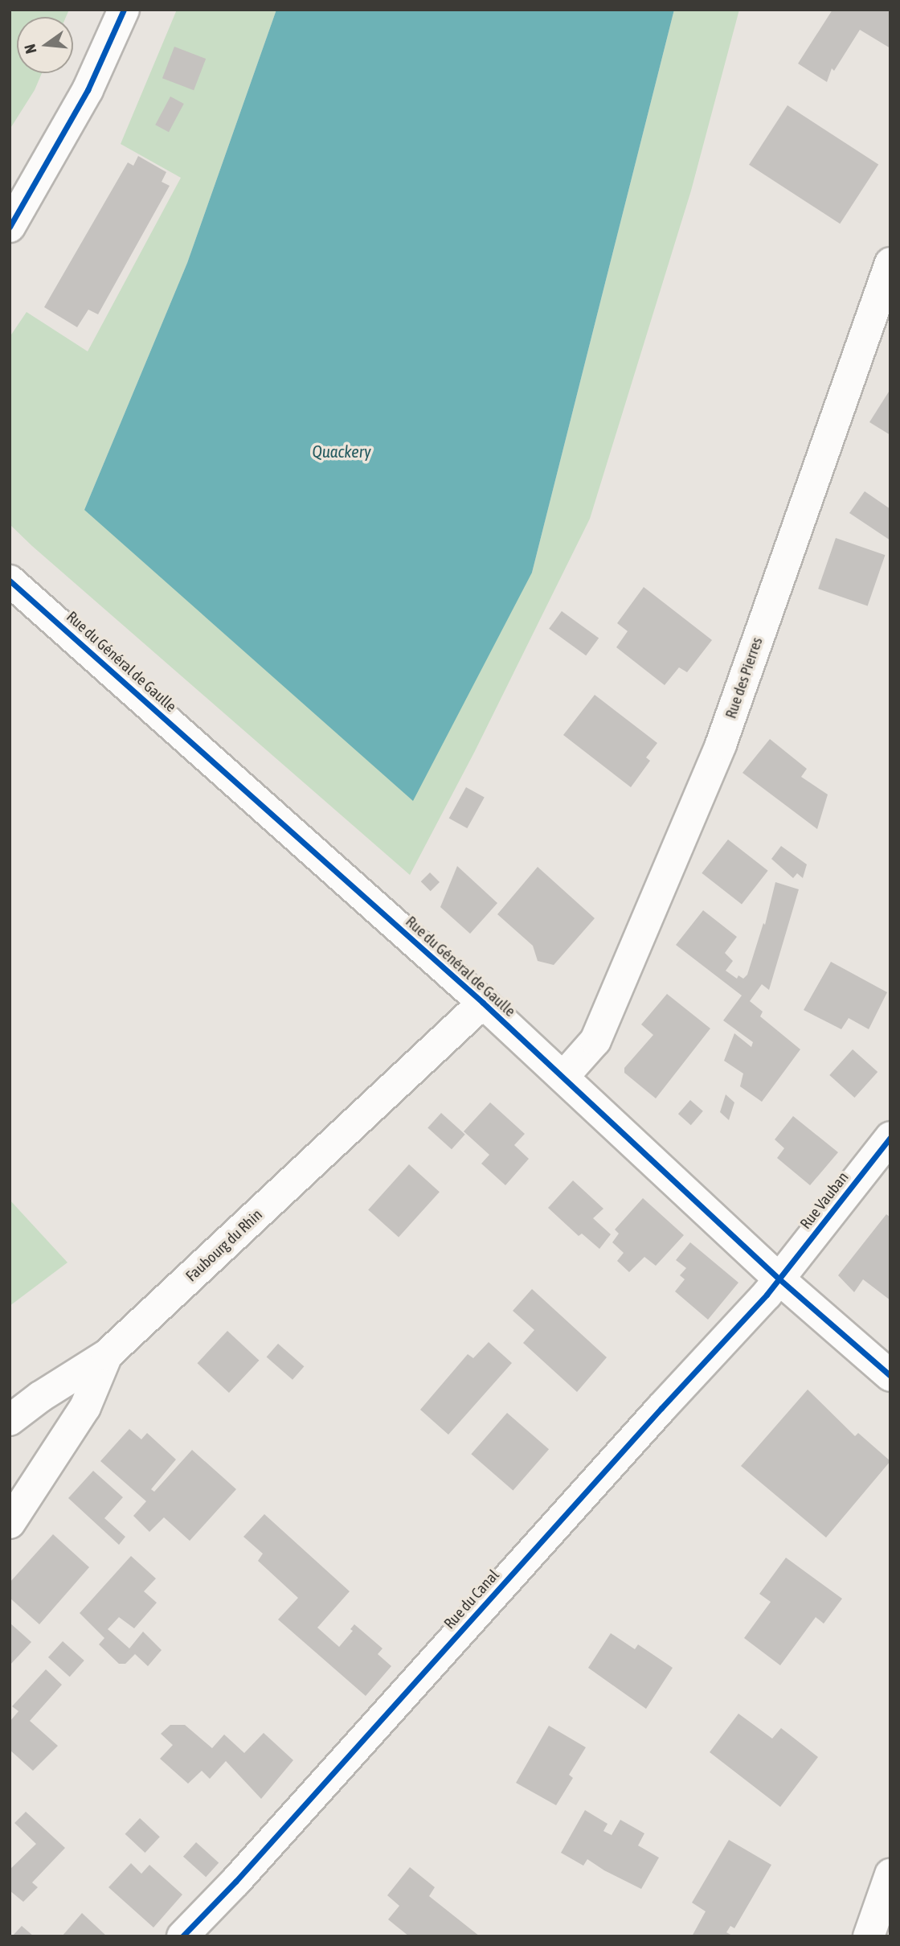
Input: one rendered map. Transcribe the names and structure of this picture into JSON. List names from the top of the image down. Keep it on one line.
{"streets":{"street":["Rue du Général de Gaulle","Rue des Pierres","Rue Vauban","Faubourg du Rhin","Rue du Canal"]},"crossings":[["Rue du Général de Gaulle","Rue des Pierres"],["Rue du Général de Gaulle","Rue Vauban"],["Rue du Général de Gaulle","Faubourg du Rhin"],["Rue du Général de Gaulle","Rue du Canal"],["Rue Vauban","Rue du Canal"]],"water":["Quackery"],"north":"left"}
